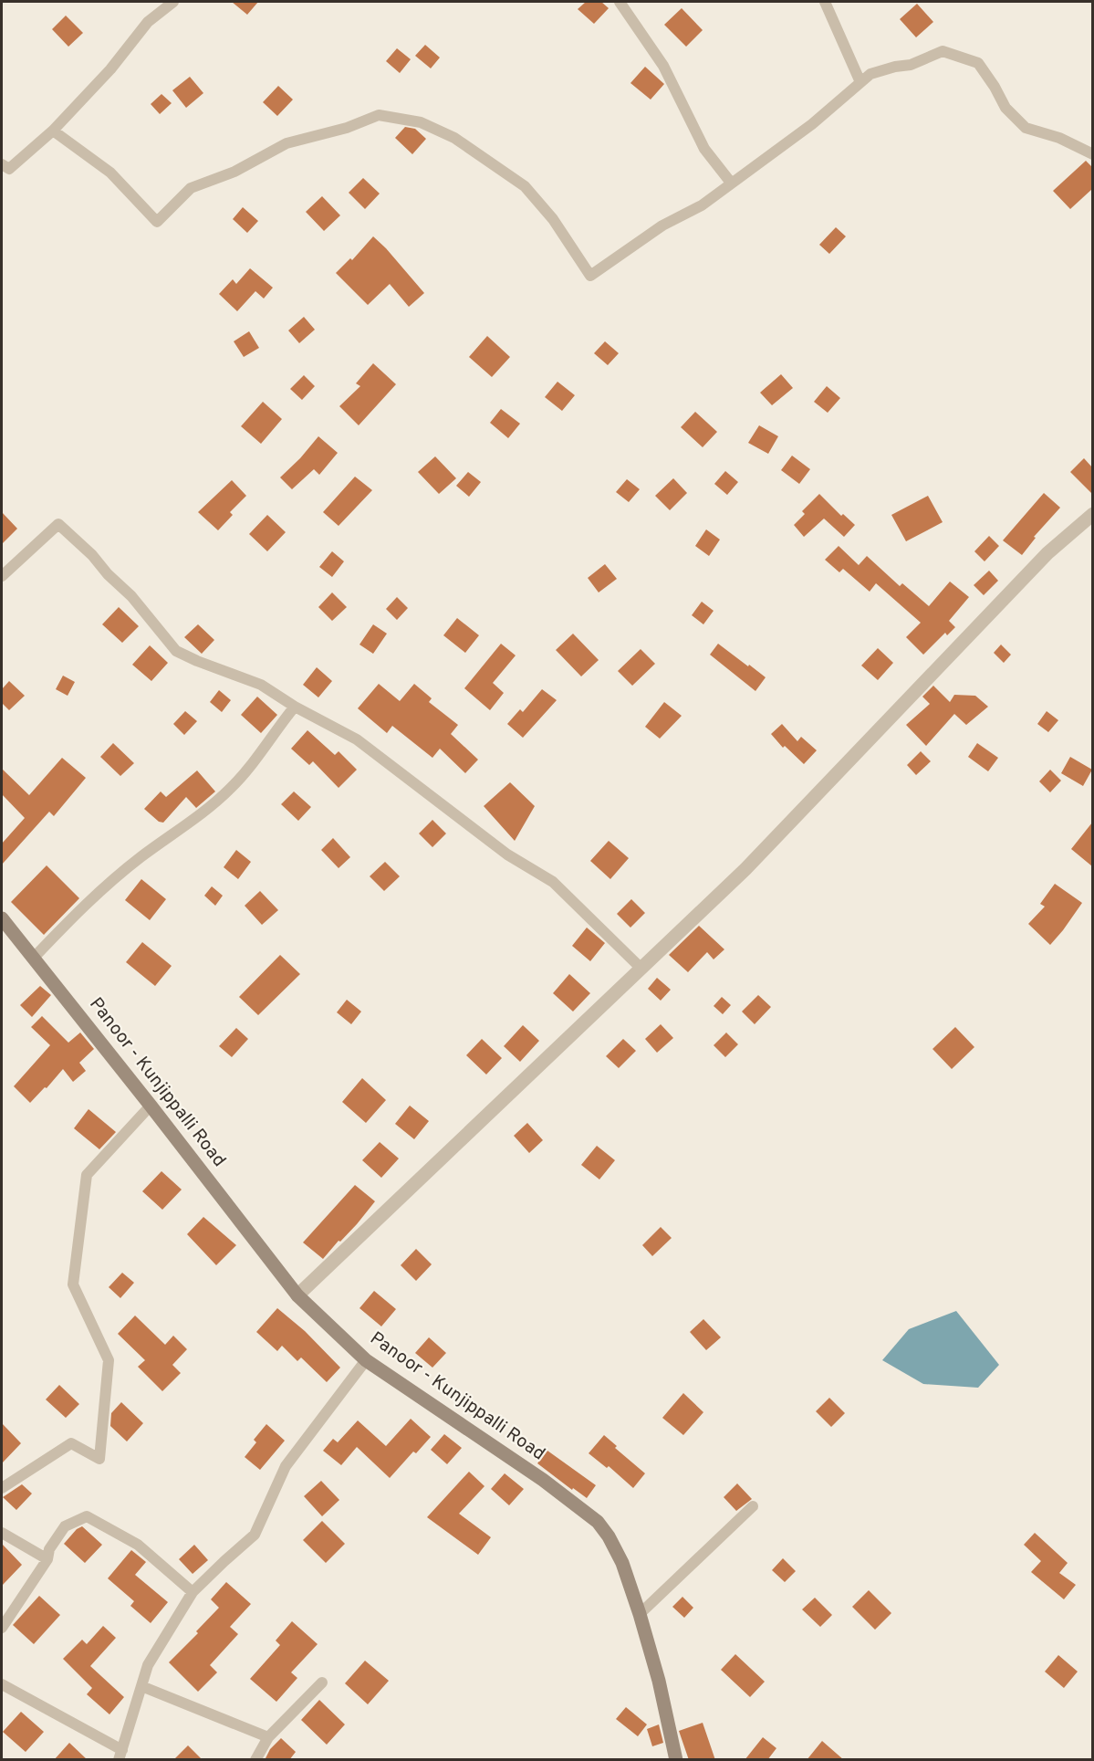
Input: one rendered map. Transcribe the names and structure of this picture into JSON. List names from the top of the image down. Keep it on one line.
{"streets":{"main road":["Panoor - Kunjippalli Road"]}}
